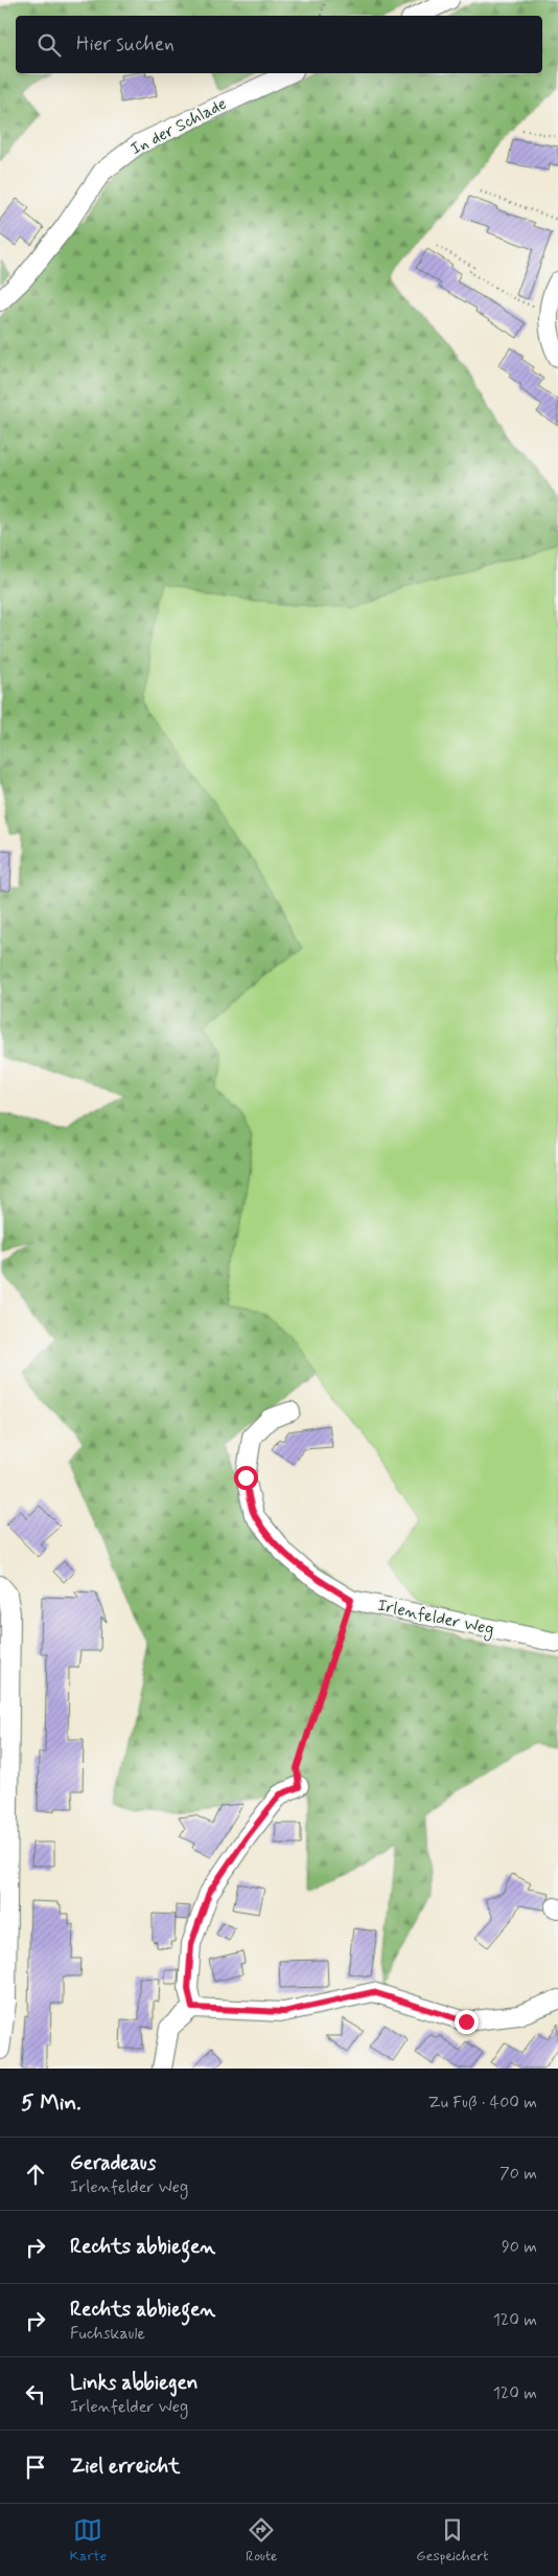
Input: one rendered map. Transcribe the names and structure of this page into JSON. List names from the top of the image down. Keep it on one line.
{"streets":{"street":["In der Schlade","Irlenfelder Weg"]},"page":{"search":"Hier suchen","heading":["5 Min.","Zu Fuß · 400 m"],"list":[["Geradeaus","Irlenfelder Weg","70 m"],["Rechts abbiegen","90 m"],["Rechts abbiegen","Fuchskaule","120 m"],["Links abbiegen","Irlenfelder Weg","120 m"],"Ziel erreicht"],"nav":["Karte","Route","Gespeichert"]}}
